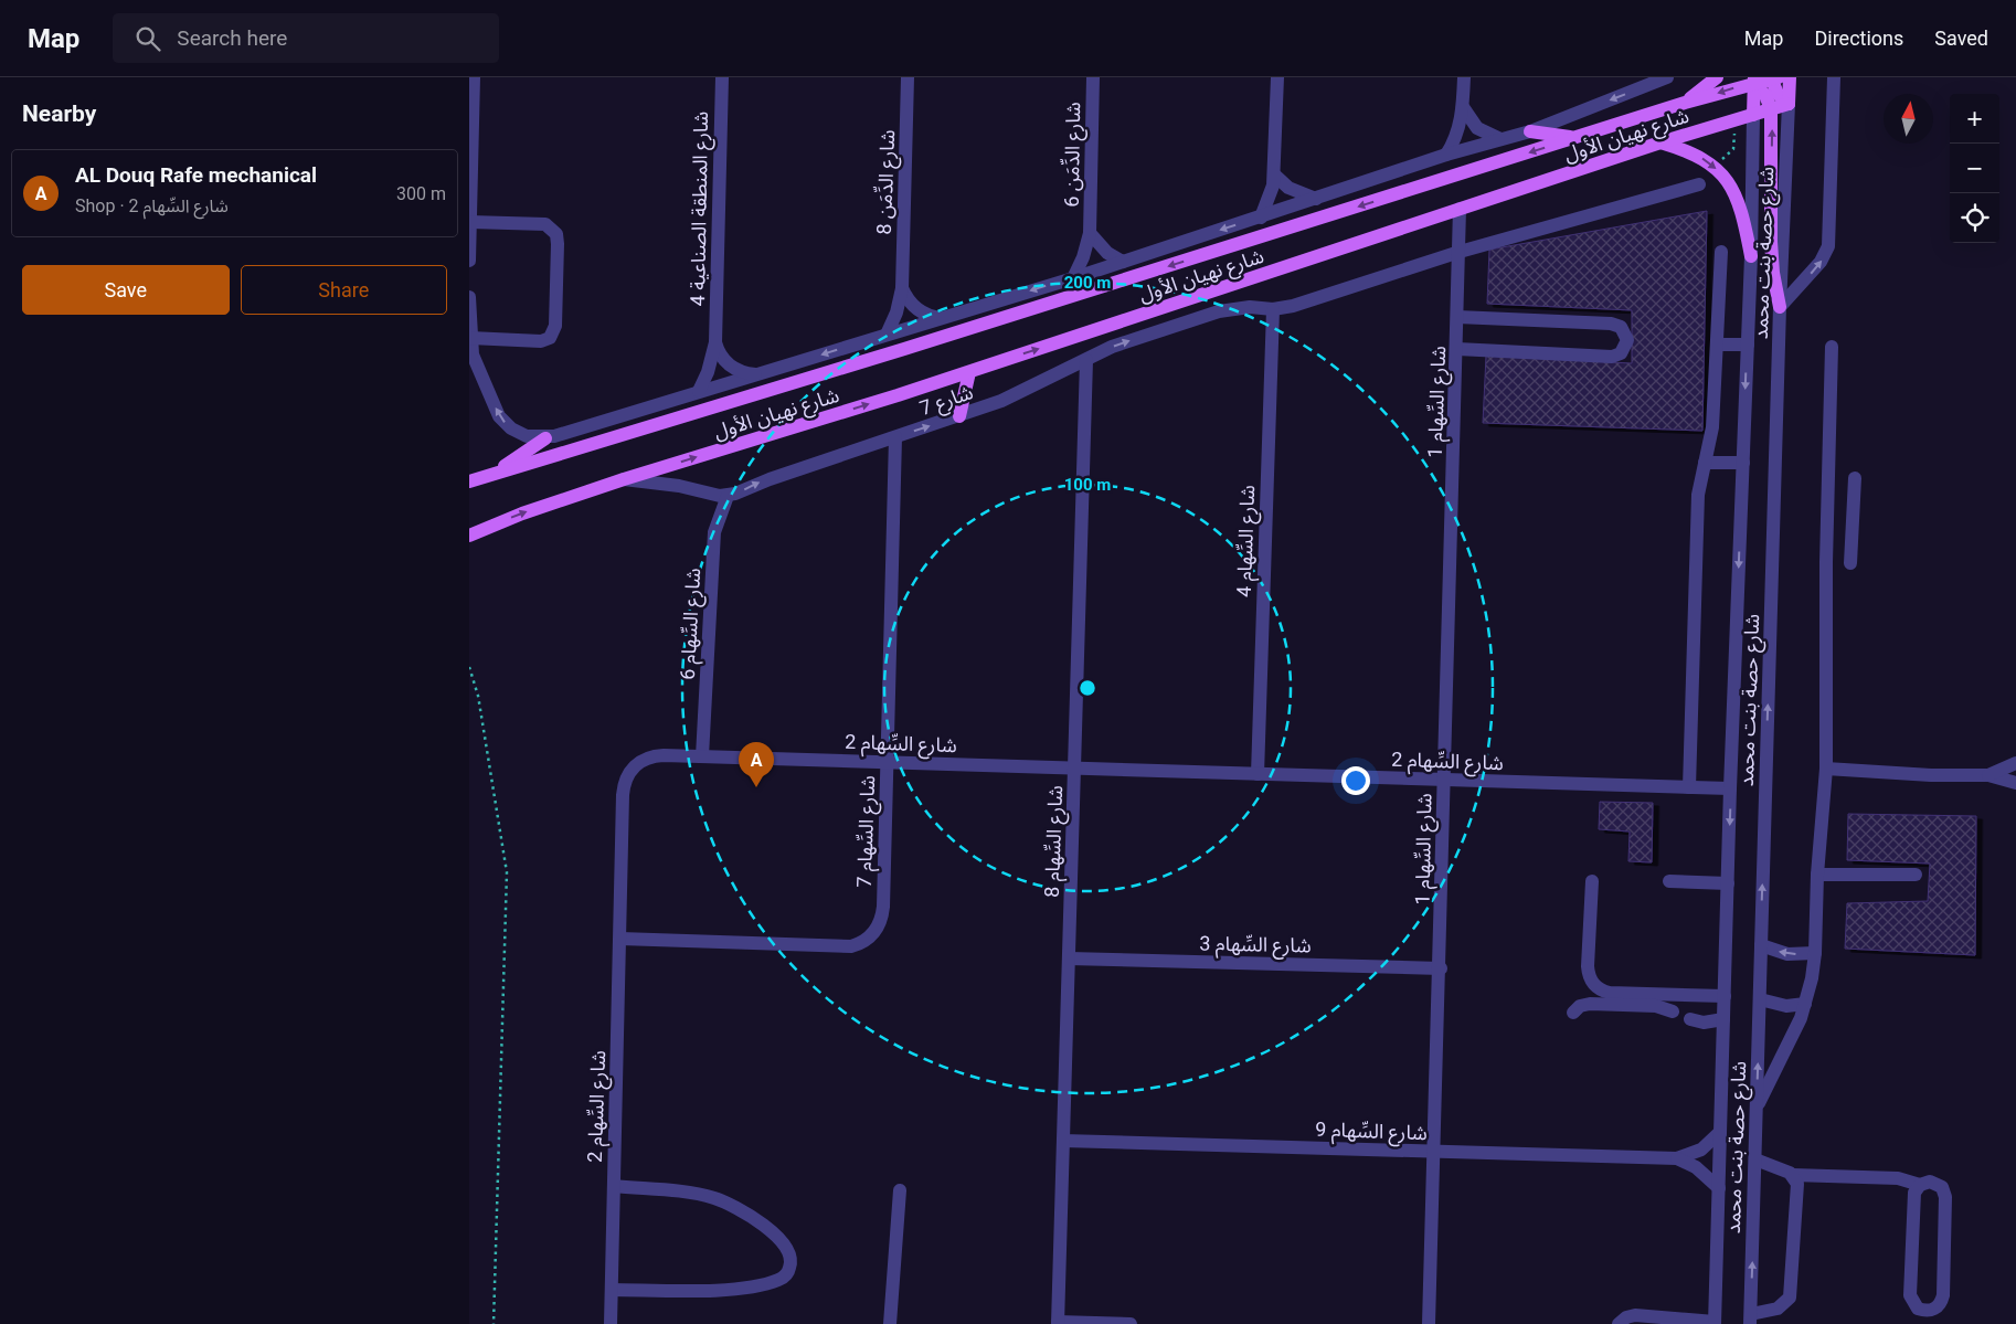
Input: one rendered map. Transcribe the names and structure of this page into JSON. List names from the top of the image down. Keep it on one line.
{"streets":{"main road":["شارع نهيان الأول","شارع حصة بنت محمد"],"street":["شارع الدِّمَن 6","شارع الدِّمَن 8","شارع المنطقة الصناعية 4","شارع 7","شارع السِّهام 1","شارع السِّهام 4","شارع السِّهام 6","شارع السِّهام 2","شارع السِّهام 7","شارع السِّهام 8","شارع السِّهام 3","شارع السِّهام 9"]},"crossings":[["شارع نهيان الأول","شارع حصة بنت محمد"],["شارع نهيان الأول","شارع السِّهام 1"],["شارع حصة بنت محمد","شارع السِّهام 2"],["شارع حصة بنت محمد","شارع السِّهام 9"],["شارع 7","شارع السِّهام 1"],["شارع 7","شارع السِّهام 4"],["شارع 7","شارع السِّهام 6"],["شارع 7","شارع السِّهام 7"],["شارع 7","شارع السِّهام 8"],["شارع السِّهام 1","شارع السِّهام 2"],["شارع السِّهام 1","شارع السِّهام 3"],["شارع السِّهام 1","شارع السِّهام 9"],["شارع السِّهام 4","شارع السِّهام 2"],["شارع السِّهام 6","شارع السِّهام 2"],["شارع السِّهام 2","شارع السِّهام 7"],["شارع السِّهام 2","شارع السِّهام 8"],["شارع السِّهام 8","شارع السِّهام 3"],["شارع السِّهام 8","شارع السِّهام 9"]],"north":"top","page":{"header":"Map","search":"Search here","nav":["Map","Directions","Saved"],"heading":"Nearby","map_buttons":["+","−"],"list":[{"mark":"A","name":"AL Douq Rafe mechanical","note":"Shop · شارع السِّهام 2","value":"300 m"}],"buttons":["Save","Share"],"pins":"A"},"rings":["200 m","100 m"]}
